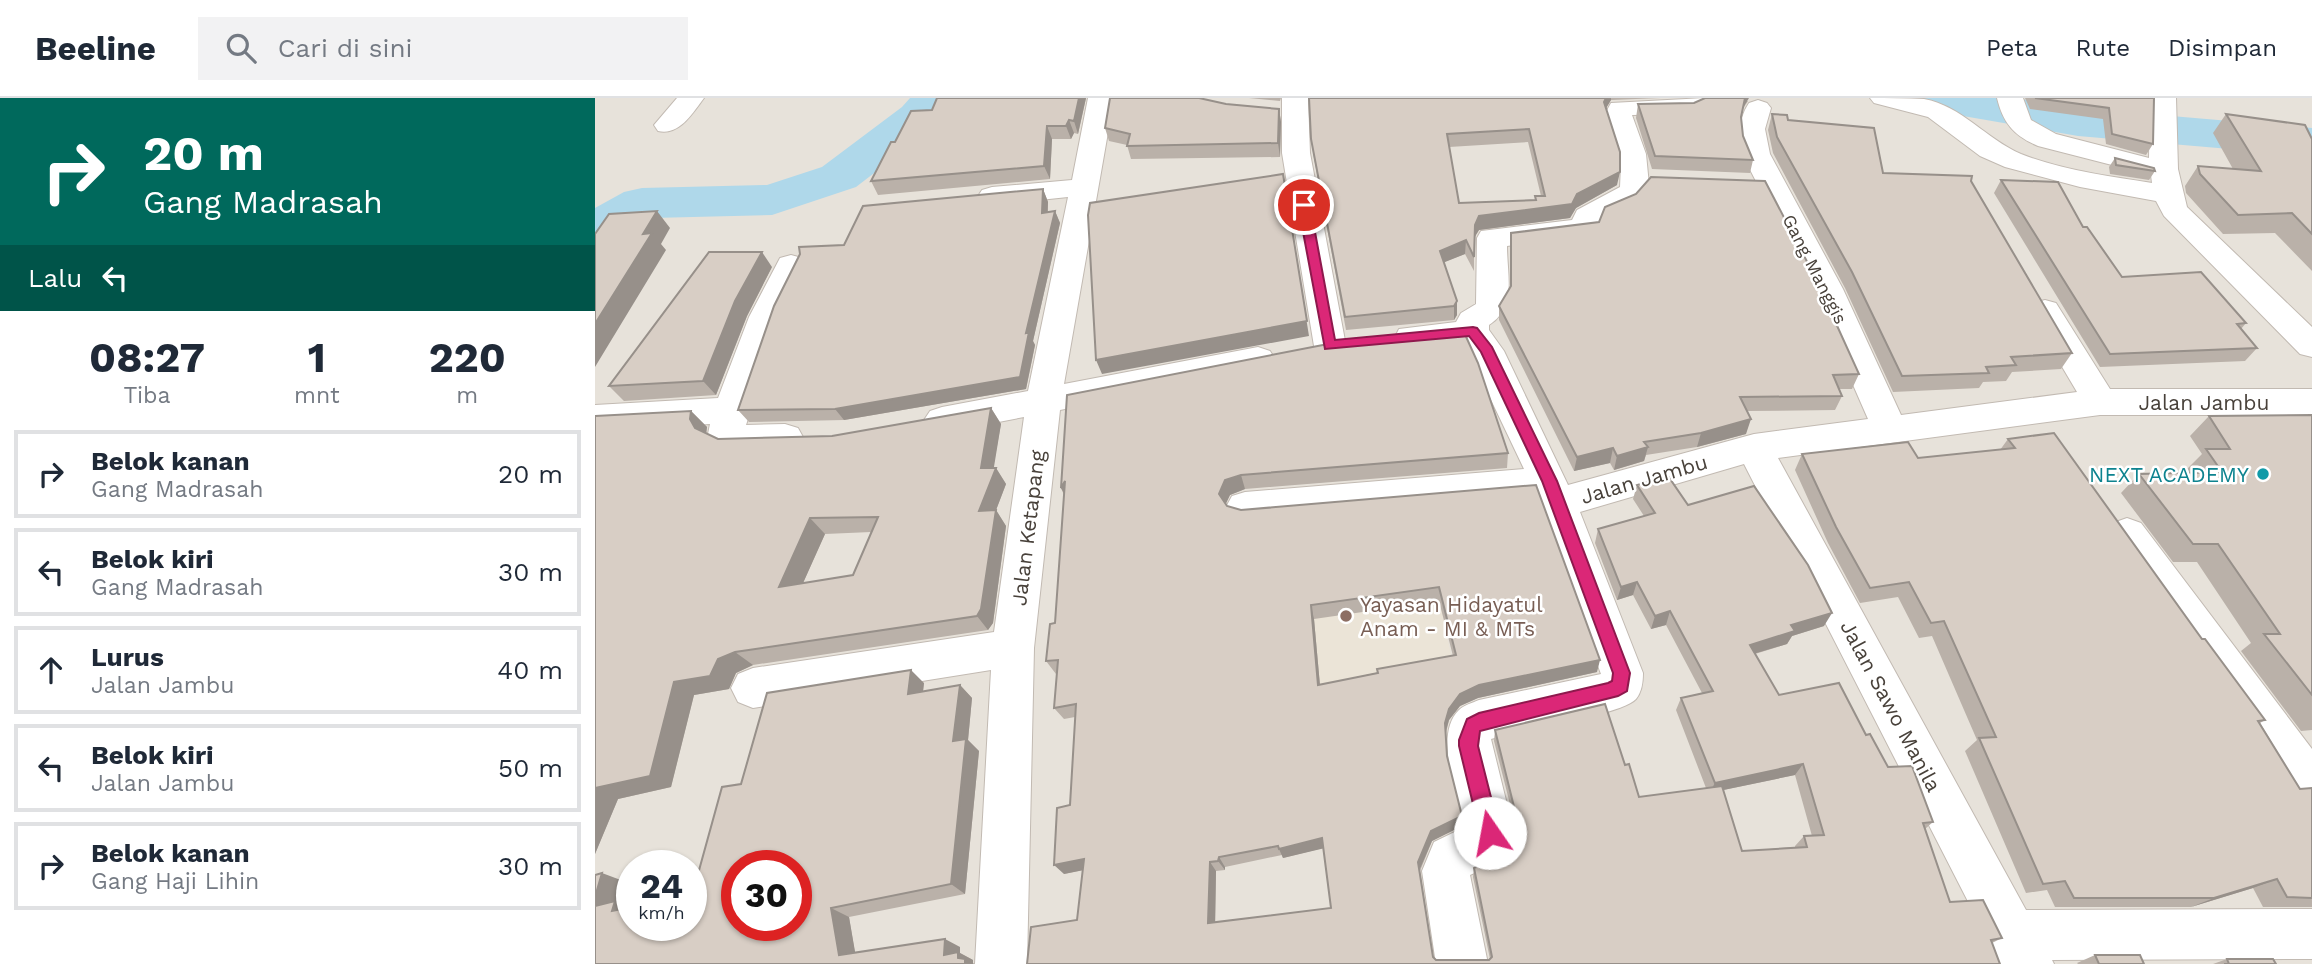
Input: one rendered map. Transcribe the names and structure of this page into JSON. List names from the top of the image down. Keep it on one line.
{"streets":{"street":["Gang Manggis","Jalan Jambu","Jalan Ketapang","Jalan Sawo Manila"]},"crossings":[["Gang Manggis","Jalan Jambu"],["Jalan Jambu","Jalan Sawo Manila"]],"places":["NEXT ACADEMY","Yayasan Hidayatul Anam - MI & MTs"],"page":{"header":"Beeline","search":"Cari di sini","nav":["Peta","Rute","Disimpan"],"turn":["20 m","Gang Madrasah"],"then":"Lalu","eta":["08:27","Tiba","1","mnt","220","m"],"list":[{"name":"Belok kanan","note":"Gang Madrasah","value":"20 m"},{"name":"Belok kiri","note":"Gang Madrasah","value":"30 m"},{"name":"Lurus","note":"Jalan Jambu","value":"40 m"},{"name":"Belok kiri","note":"Jalan Jambu","value":"50 m"},{"name":"Belok kanan","note":"Gang Haji Lihin","value":"30 m"}],"speed":"24 km/h","limit":"30"}}
